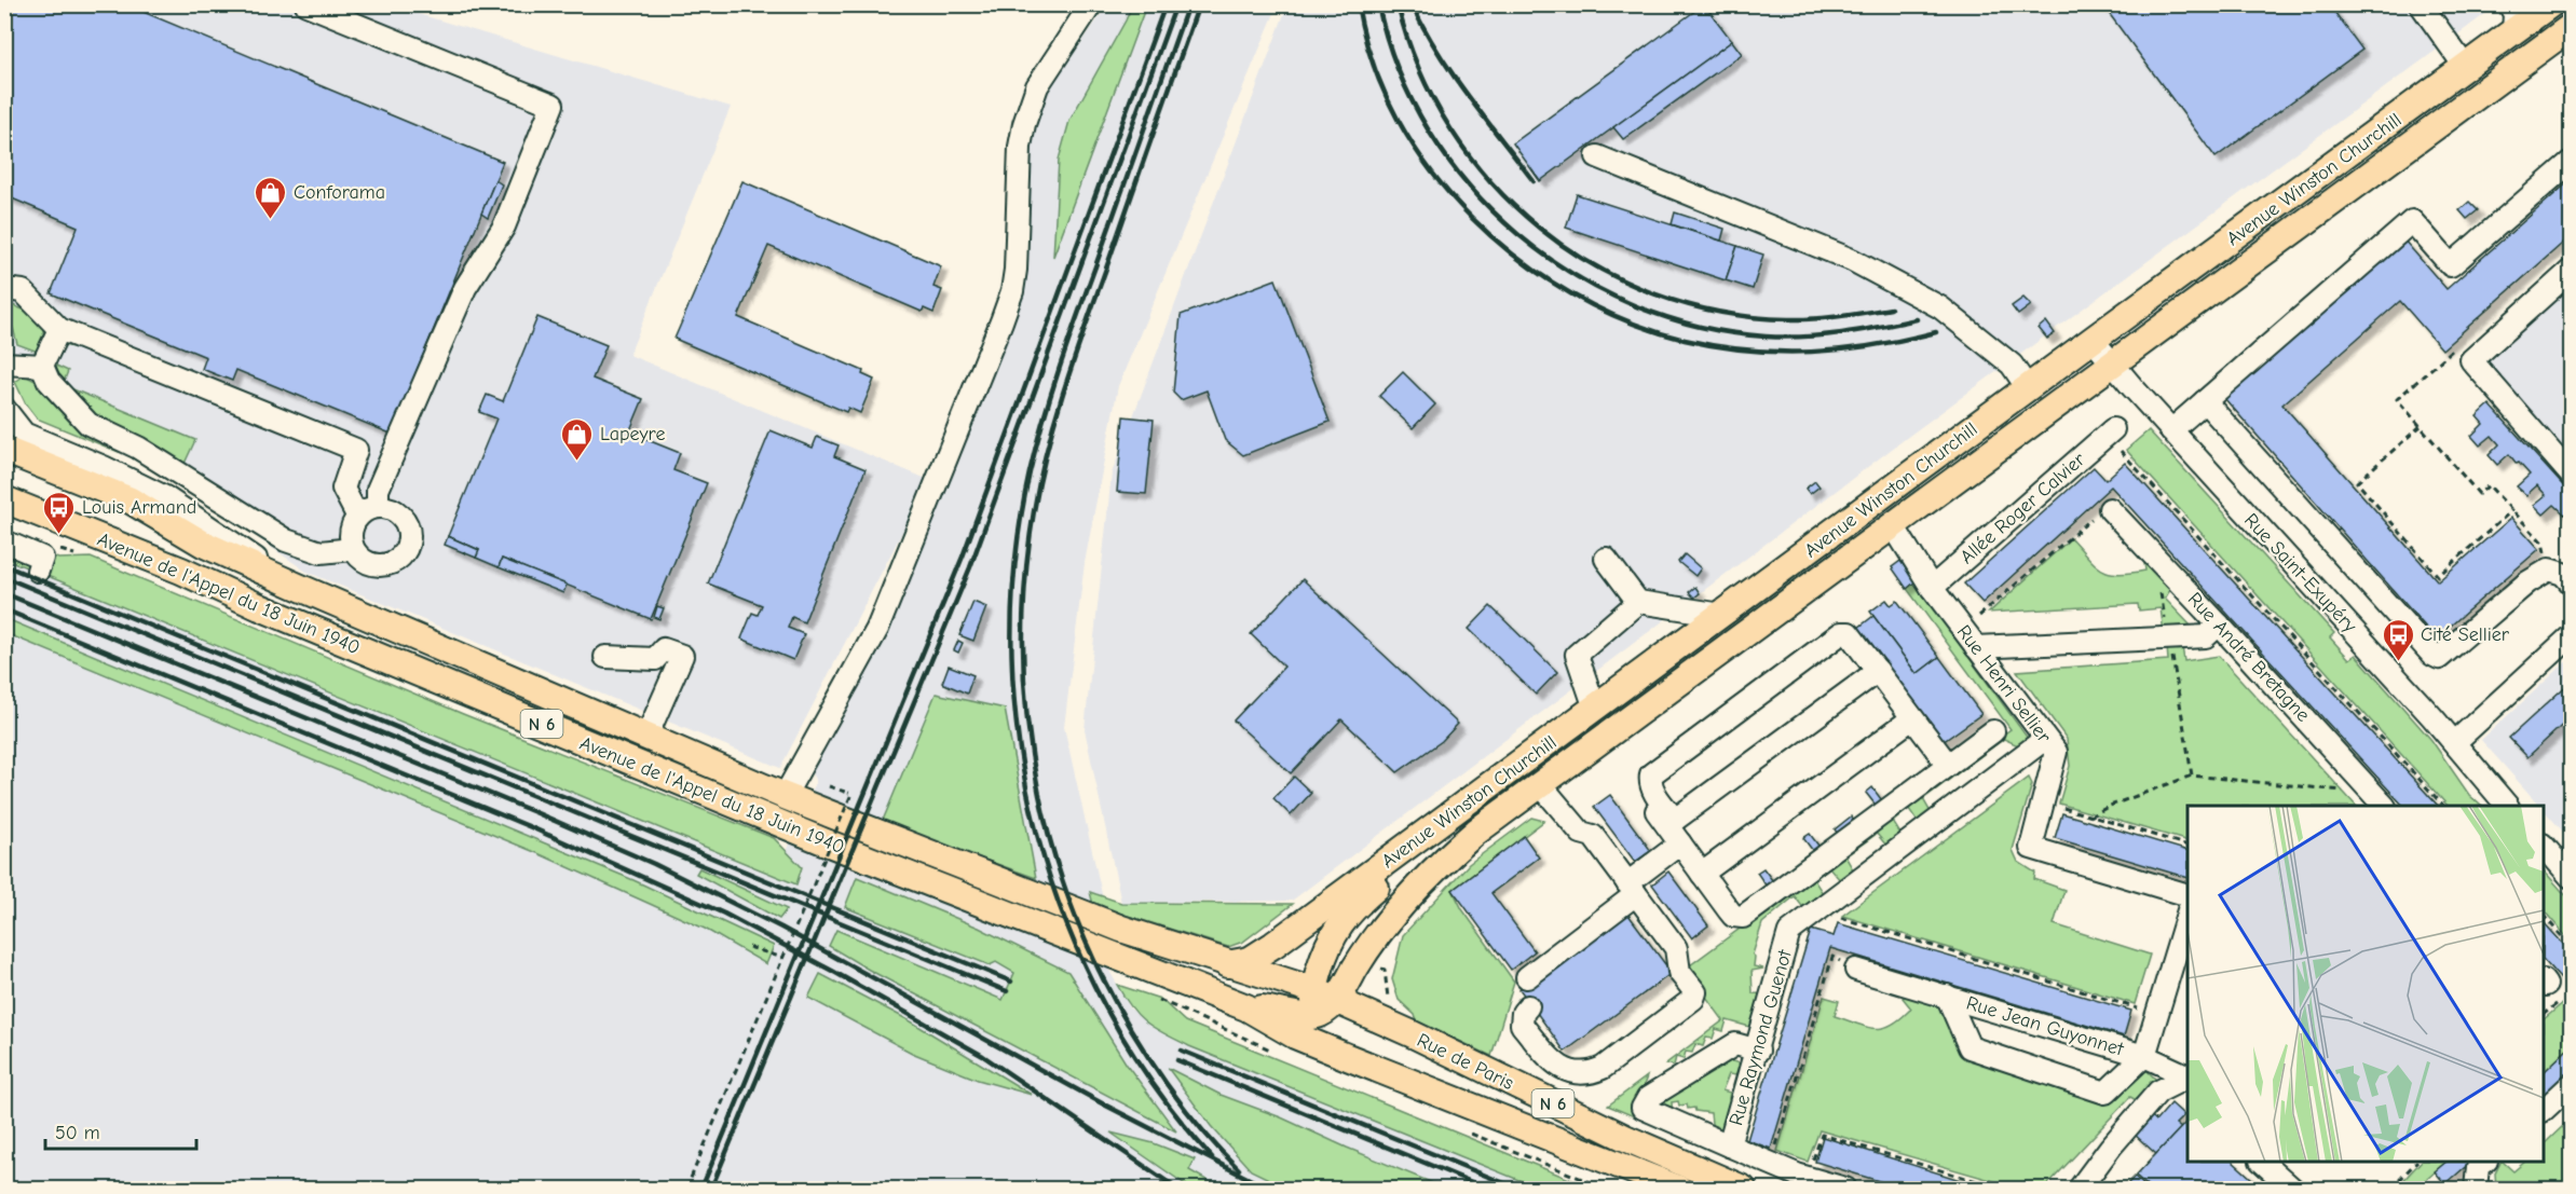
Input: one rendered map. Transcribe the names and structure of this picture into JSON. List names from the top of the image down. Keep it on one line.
{"streets":{"main road":["Avenue Winston Churchill","Avenue de l'Appel du 18 Juin 1940","N 6","Rue de Paris"],"street":["Allée Roger Calvier","Rue Saint-Exupéry","Rue André Bretagne","Rue Henri Sellier","Rue Jean Guyonnet","Rue Raymond Guenot"]},"crossings":[["Avenue Winston Churchill","Rue Saint-Exupéry"],["Avenue Winston Churchill","Rue Henri Sellier"],["Avenue Winston Churchill","N 6"],["Avenue Winston Churchill","Rue de Paris"],["Allée Roger Calvier","Rue Henri Sellier"],["Avenue de l'Appel du 18 Juin 1940","N 6"],["Avenue de l'Appel du 18 Juin 1940","Rue de Paris"],["Rue Henri Sellier","Rue Raymond Guenot"],["N 6","Rue de Paris"]],"places":{"shop":["Conforama","Lapeyre"],"bus stop":["Louis Armand","Cité Sellier"]},"scale_bar":"50 m"}
